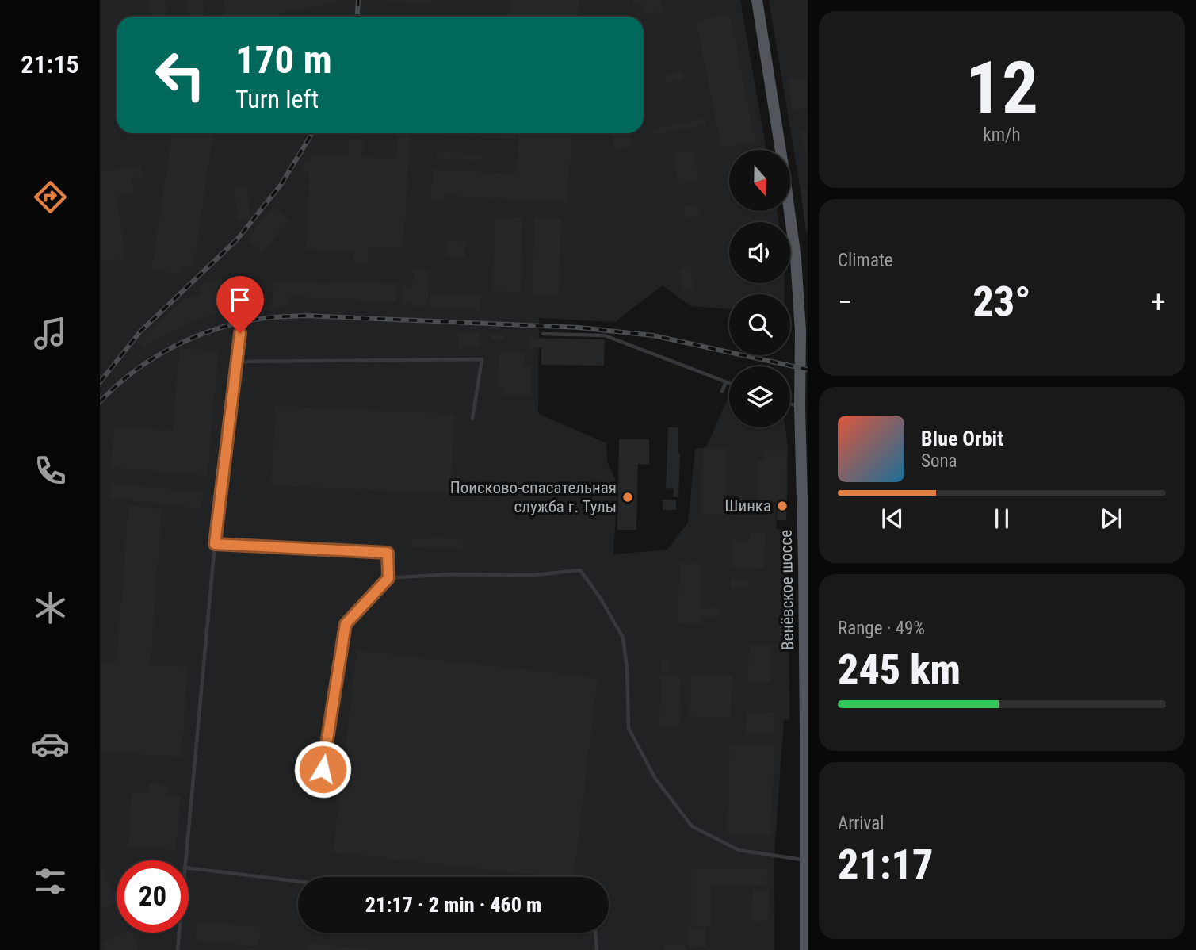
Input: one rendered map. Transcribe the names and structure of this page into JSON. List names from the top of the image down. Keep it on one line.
{"streets":{"main road":["Венёвское шоссе"]},"places":["Поисково-спасательная служба г. Тулы","Шинка"],"north":"bottom","page":{"tabs":"21:15","tile":[["12","km/h"],"Climate",["Range · 49%","245 km"],["Arrival","21:17"]],"turn":["170 m","Turn left"],"heat":["−","23°","+"],"song":["Blue Orbit","Sona"],"limit":"20","trip":"21:17 · 2 min · 460 m"}}
